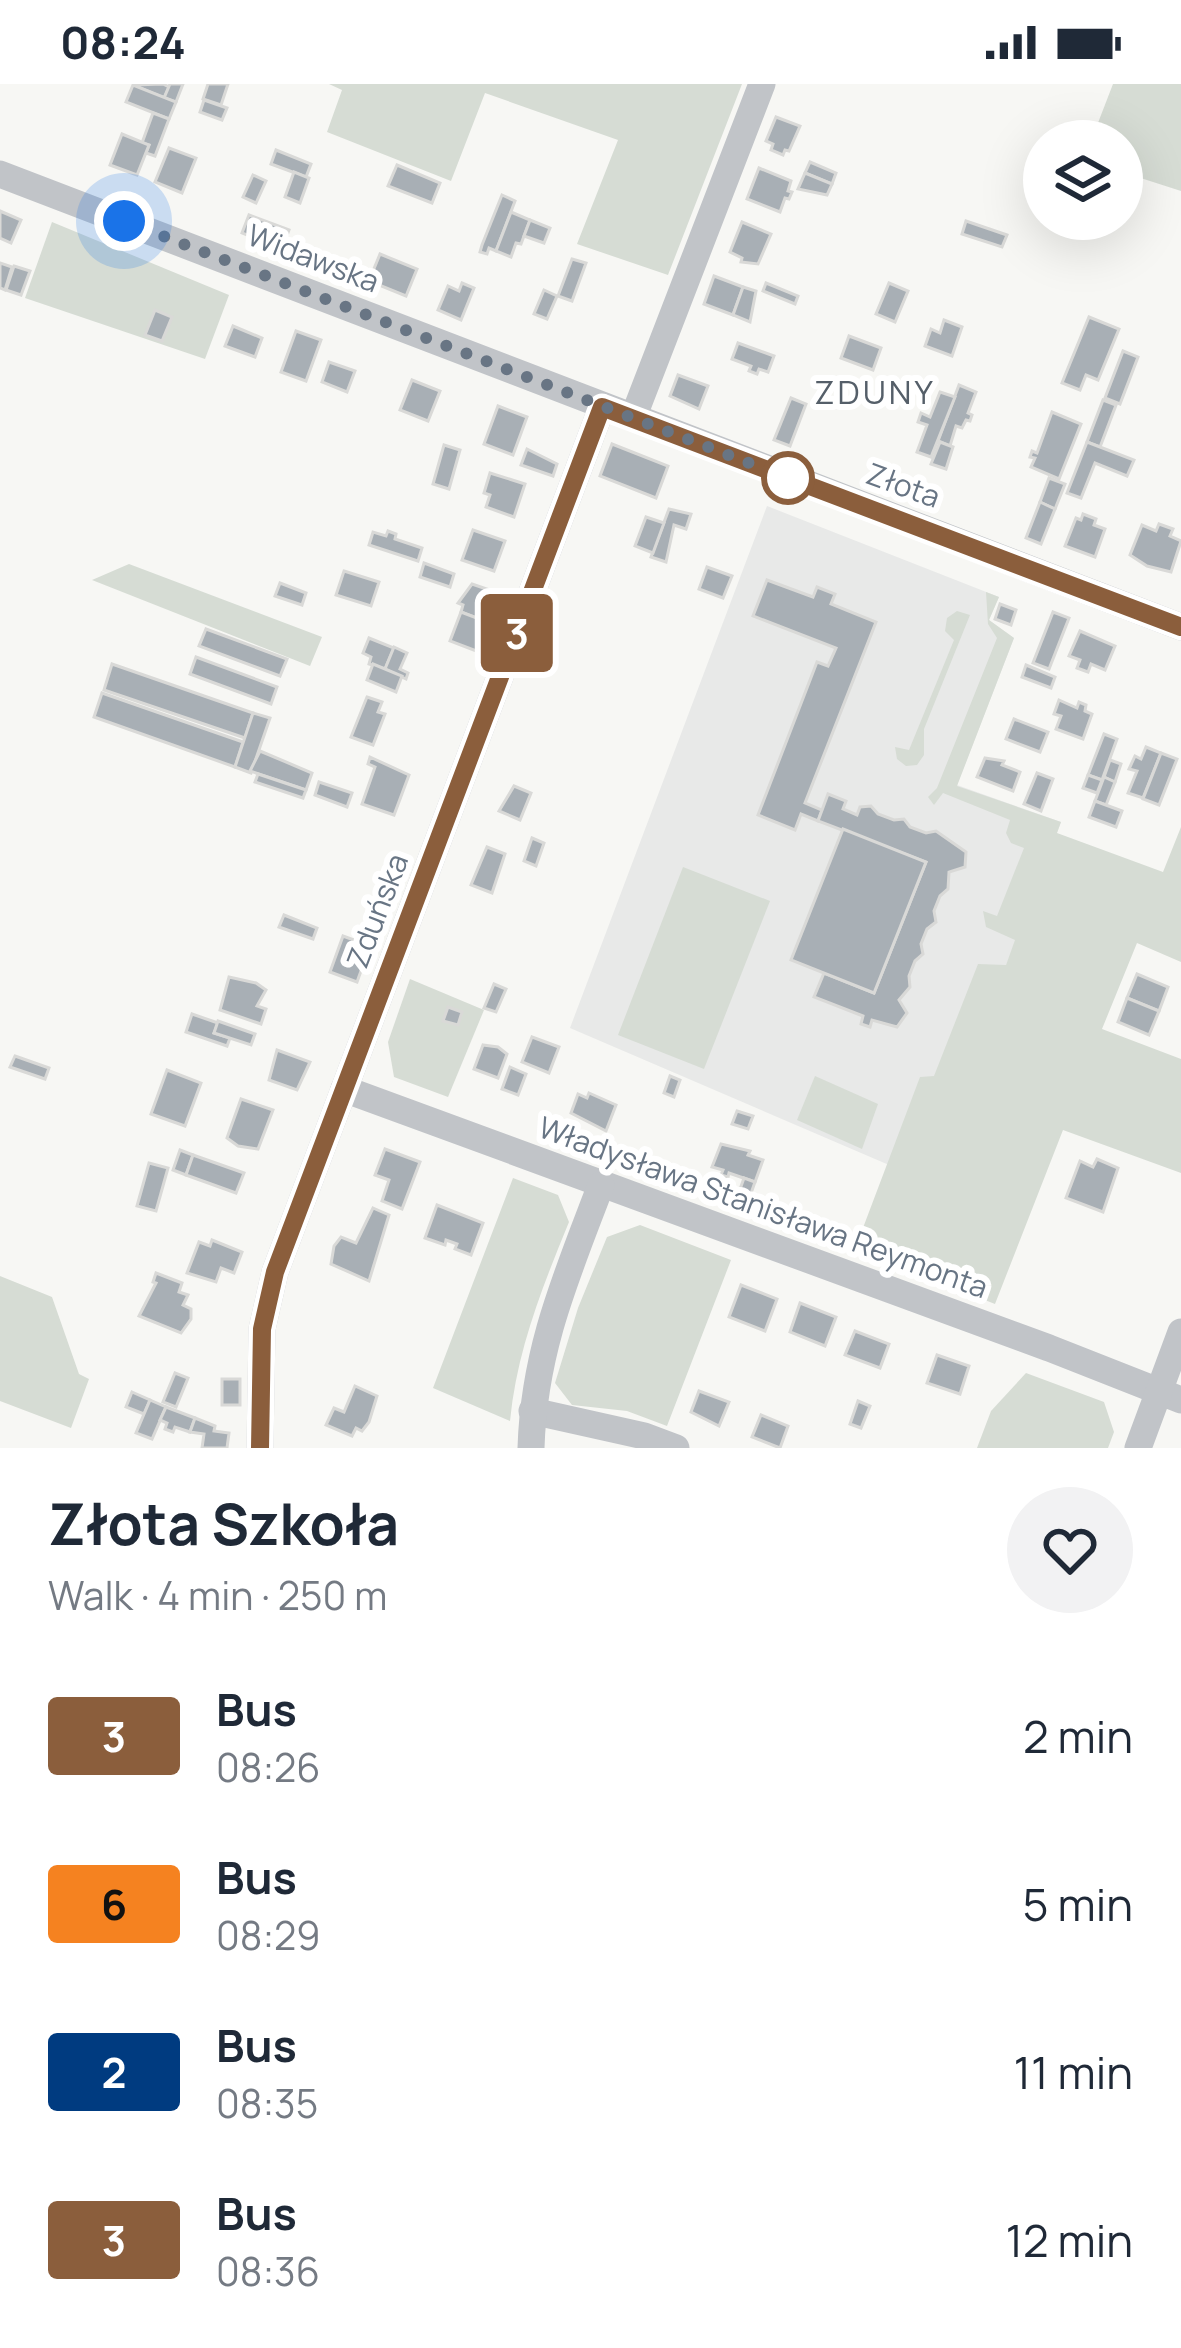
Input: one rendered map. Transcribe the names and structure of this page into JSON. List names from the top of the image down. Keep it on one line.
{"streets":{"street":["Widawska","Złota","Zduńska","Władysława Stanisława Reymonta"]},"crossings":[["Widawska","Złota"],["Widawska","Zduńska"],["Złota","Zduńska"],["Zduńska","Władysława Stanisława Reymonta"]],"districts":["ZDUNY"],"lines":["bus line 3"],"page":{"status":"08:24","on_map":"3","heading":["Złota Szkoła","Walk · 4 min · 250 m"],"list":[{"mark":"3","name":"Bus","note":"08:26","value":"2 min"},{"mark":"6","name":"Bus","note":"08:29","value":"5 min"},{"mark":"2","name":"Bus","note":"08:35","value":"11 min"},{"mark":"3","name":"Bus","note":"08:36","value":"12 min"}]}}
